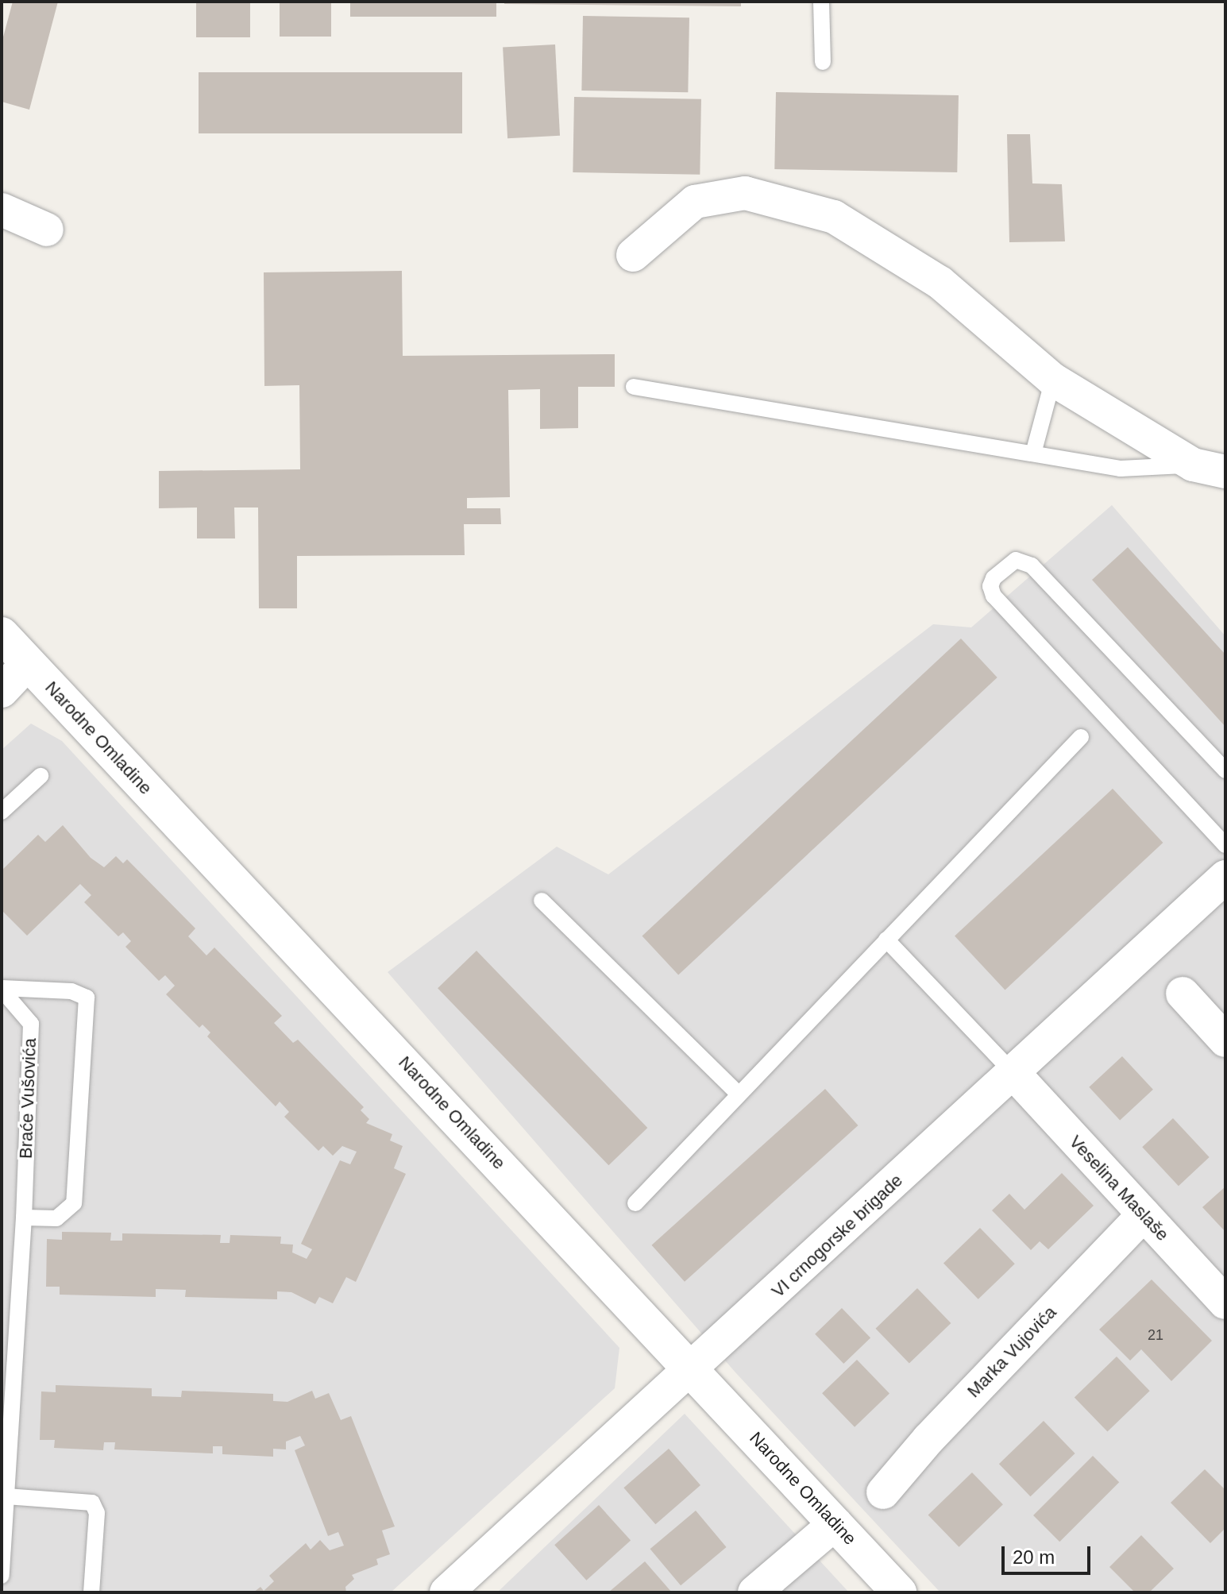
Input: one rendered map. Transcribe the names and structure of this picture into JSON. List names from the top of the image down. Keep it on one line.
{"streets":{"street":["Narodne Omladine","Veselina Maslaše","VI crnogorske brigade","Marka Vujovića"],"lane":["Braće Vušovića"]},"crossings":[["Narodne Omladine","VI crnogorske brigade"],["Veselina Maslaše","VI crnogorske brigade"],["Veselina Maslaše","Marka Vujovića"]],"house_numbers":["21"],"scale_bar":"20 m"}
